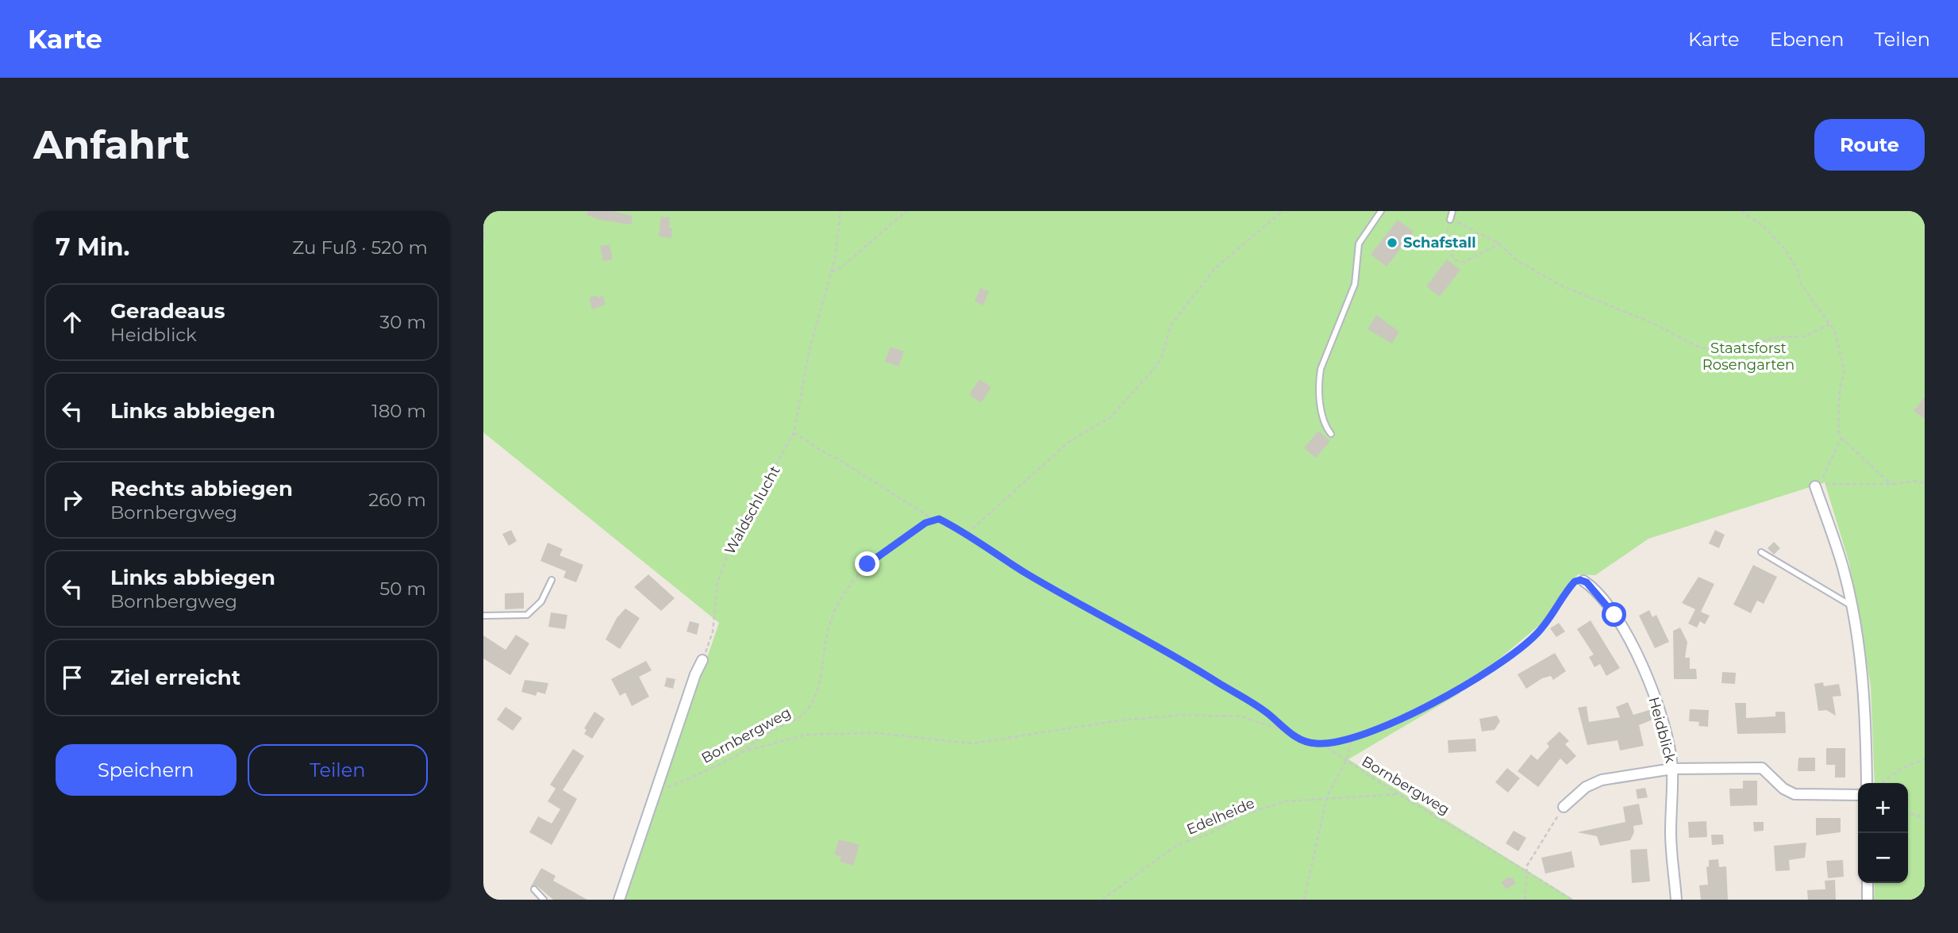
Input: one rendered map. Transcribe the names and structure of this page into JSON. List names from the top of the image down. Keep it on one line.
{"streets":{"street":["Heidblick"],"path":["Waldschlucht","Bornbergweg","Edelheide"]},"crossings":[["Waldschlucht","Bornbergweg"],["Bornbergweg","Edelheide"]],"parks":["Staatsforst Rosengarten"],"places":["Schafstall"],"page":{"header":"Karte","nav":["Karte","Ebenen","Teilen"],"buttons":["Route",["Speichern","Teilen"]],"title":"Anfahrt","heading":["7 Min.","Zu Fuß · 520 m"],"list":[["Geradeaus","Heidblick","30 m"],["Links abbiegen","180 m"],["Rechts abbiegen","Bornbergweg","260 m"],["Links abbiegen","Bornbergweg","50 m"],"Ziel erreicht"],"map_buttons":["+","−"]}}
